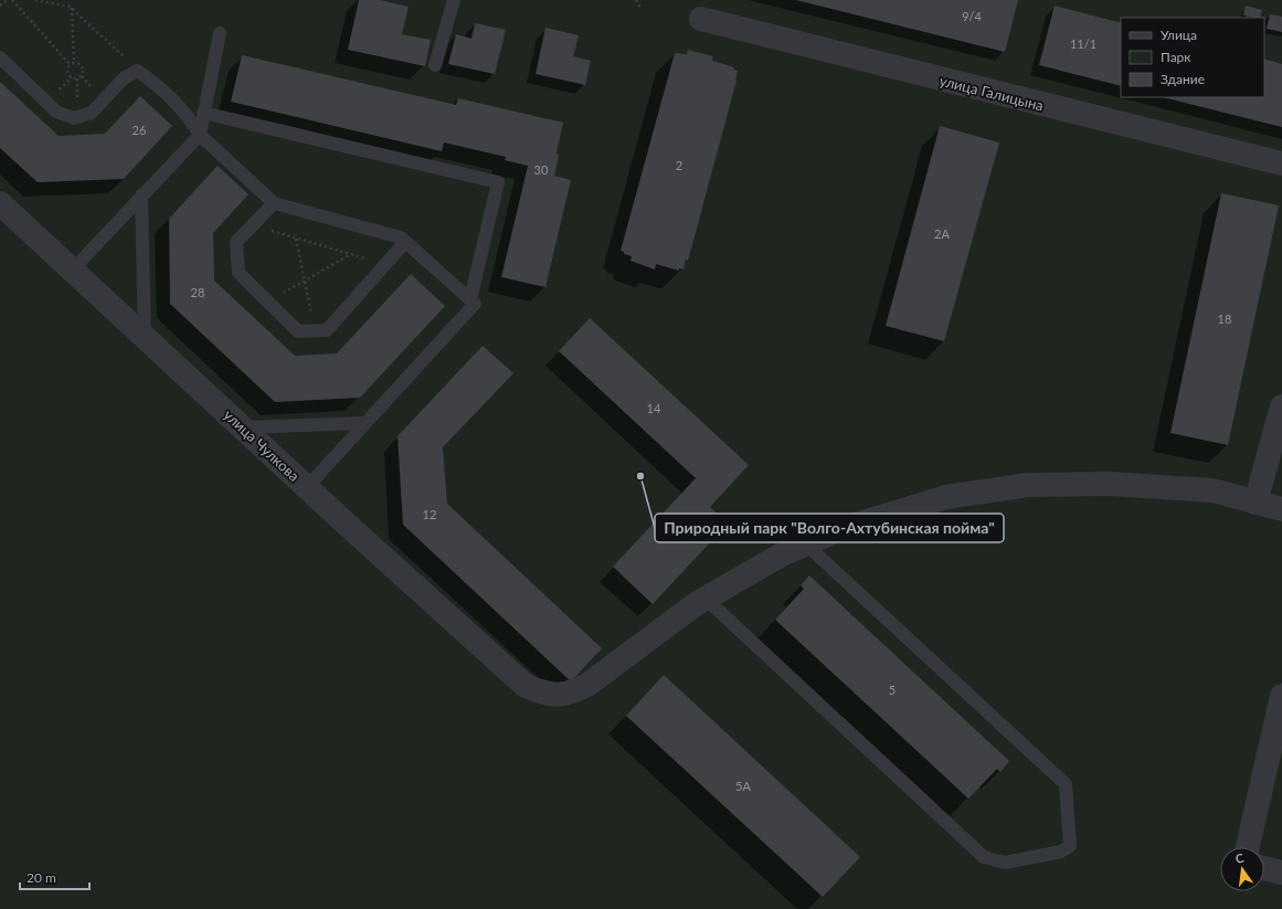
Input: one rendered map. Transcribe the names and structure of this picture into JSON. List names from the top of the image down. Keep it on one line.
{"streets":{"street":["улица Галицына","улица Чулкова"]},"places":["Природный парк \"Волго-Ахтубинская пойма\""],"house_numbers":["9/4","11/1","26","2","30","2А","28","18","14","12","5","5А"],"legend":["Улица","Парк","Здание"],"scale_bar":"20 m","north":"top"}
